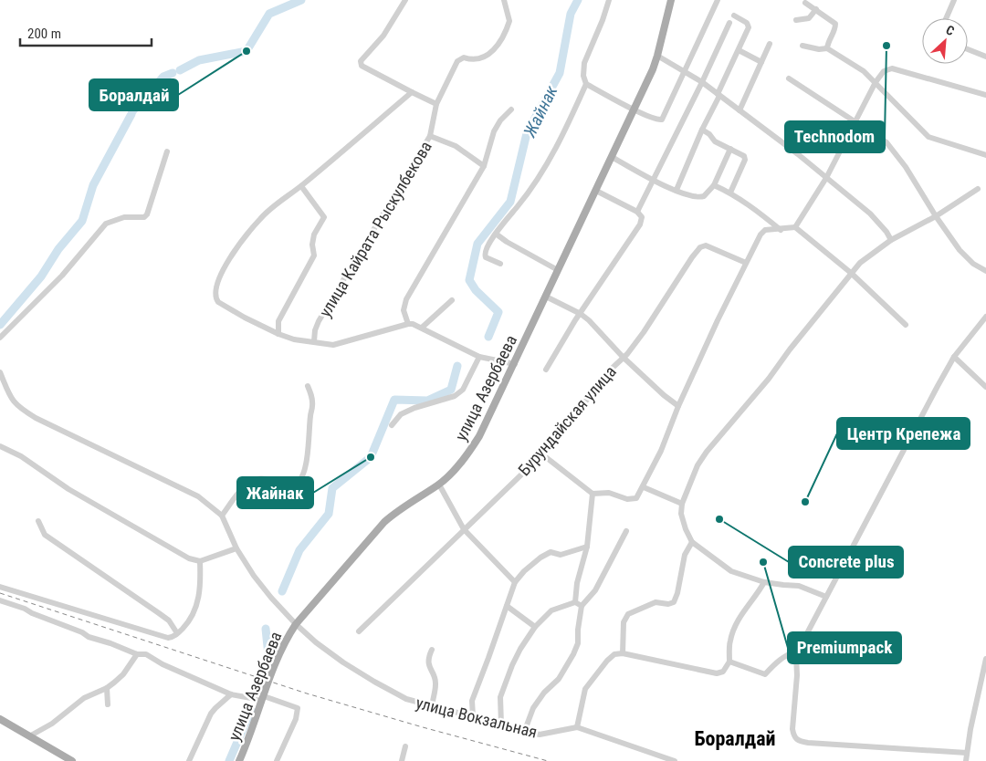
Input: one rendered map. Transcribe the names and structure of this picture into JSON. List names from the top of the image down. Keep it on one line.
{"streets":{"main road":["улица Азербаева"],"street":["улица Кайрата Рыскулбекова","Бурундайская улица","улица Вокзальная"]},"crossings":[["улица Азербаева","улица Вокзальная"]],"districts":["Боралдай"],"water":["Жайнак"],"places":["Technodom","Боралдай","Жайнак","Центр Крепежа","Concrete plus","Premiumpack"],"scale_bar":"200 m","north":"top right"}
